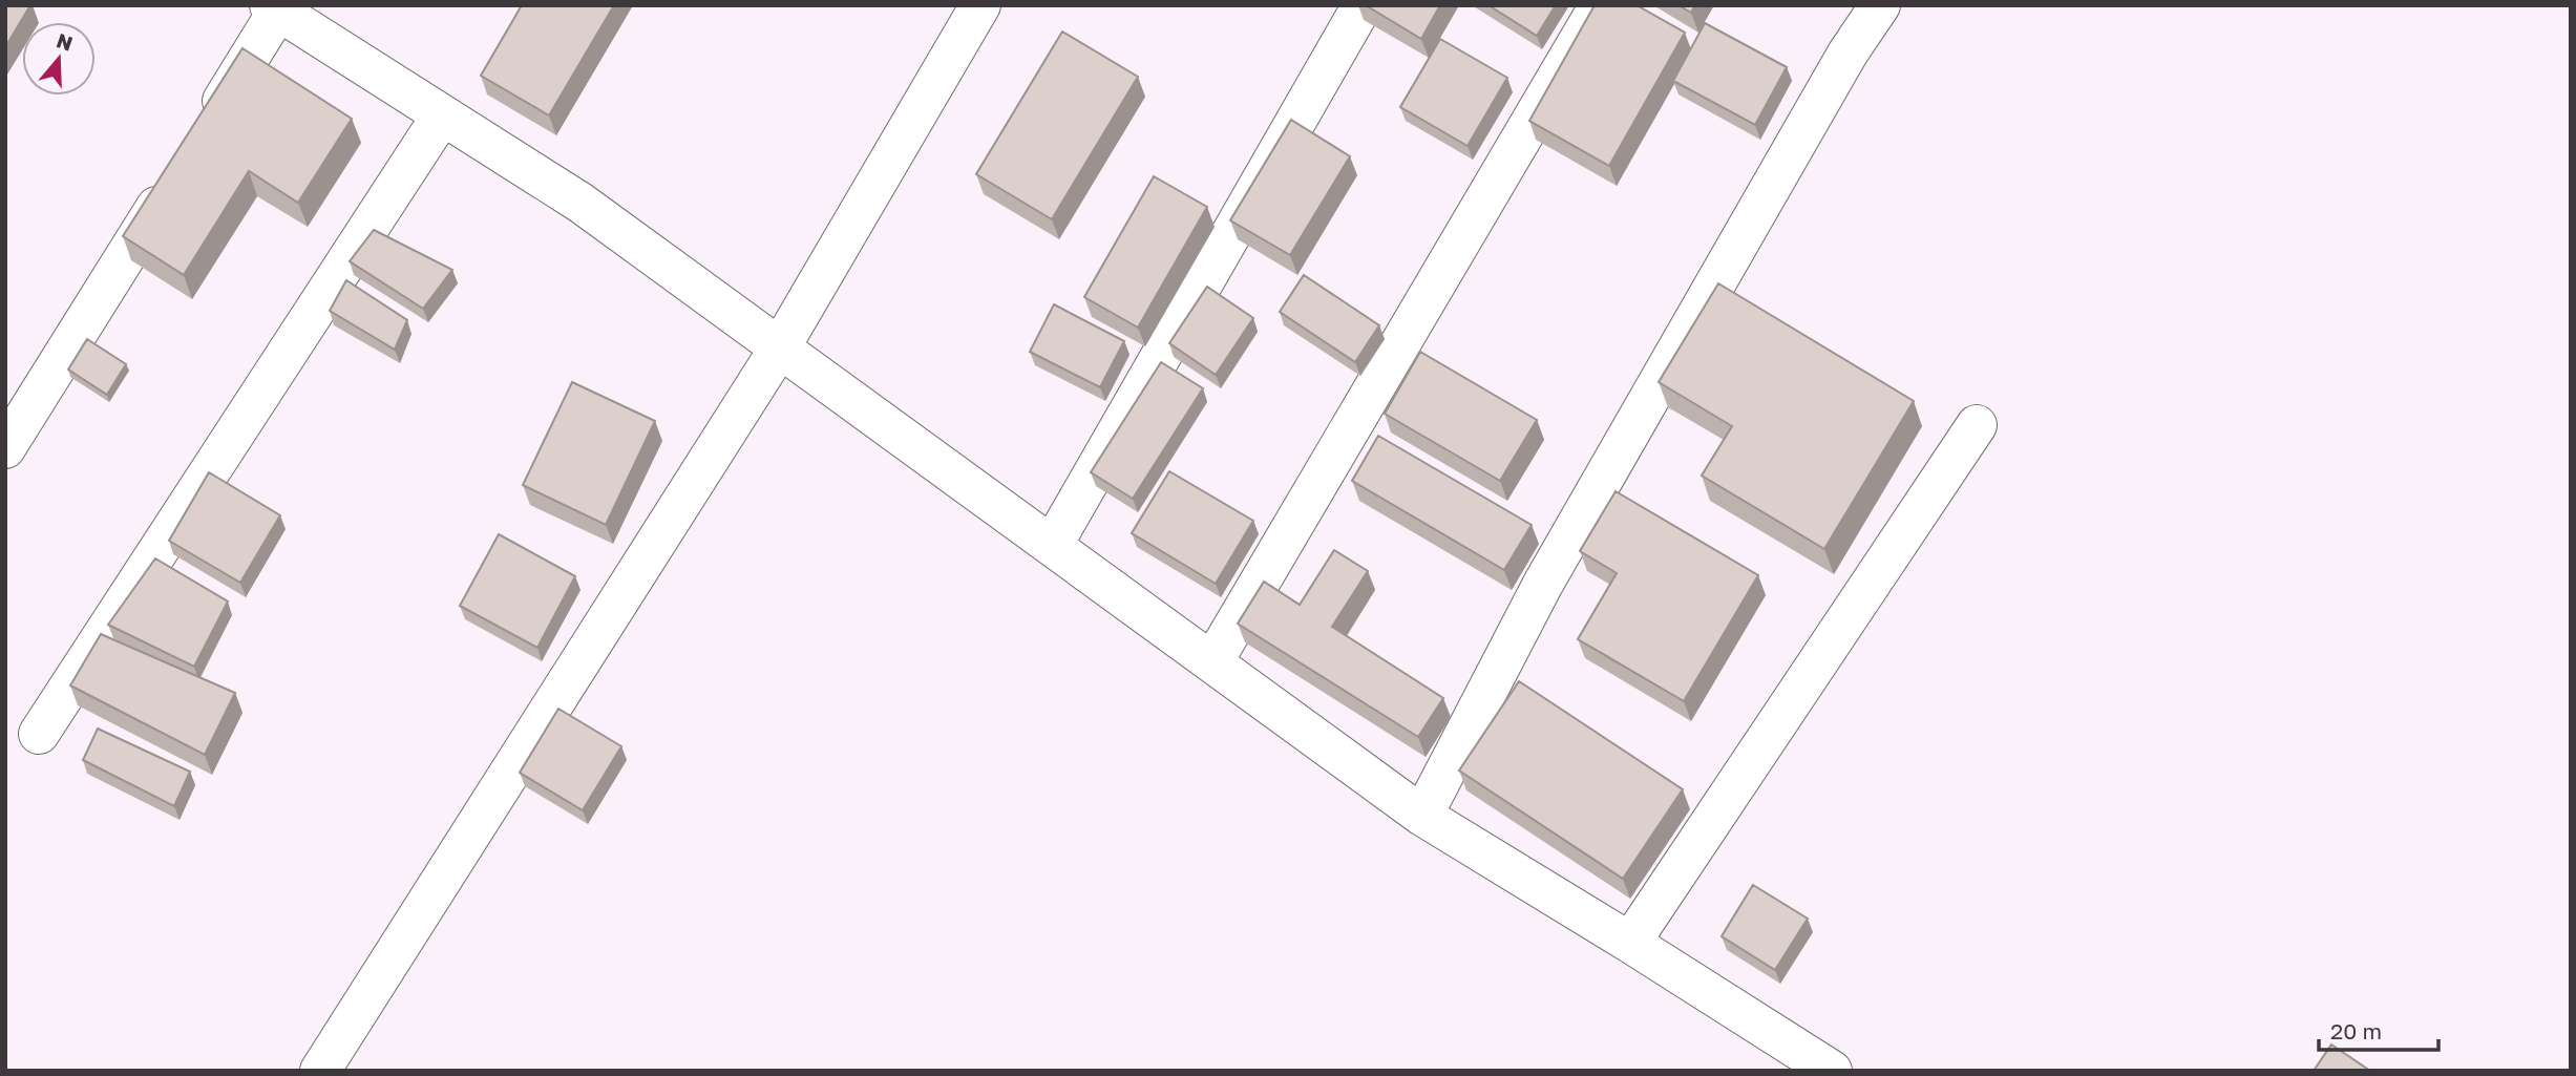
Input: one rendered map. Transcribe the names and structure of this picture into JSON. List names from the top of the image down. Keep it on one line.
{"scale_bar":"20 m","north":"top"}
